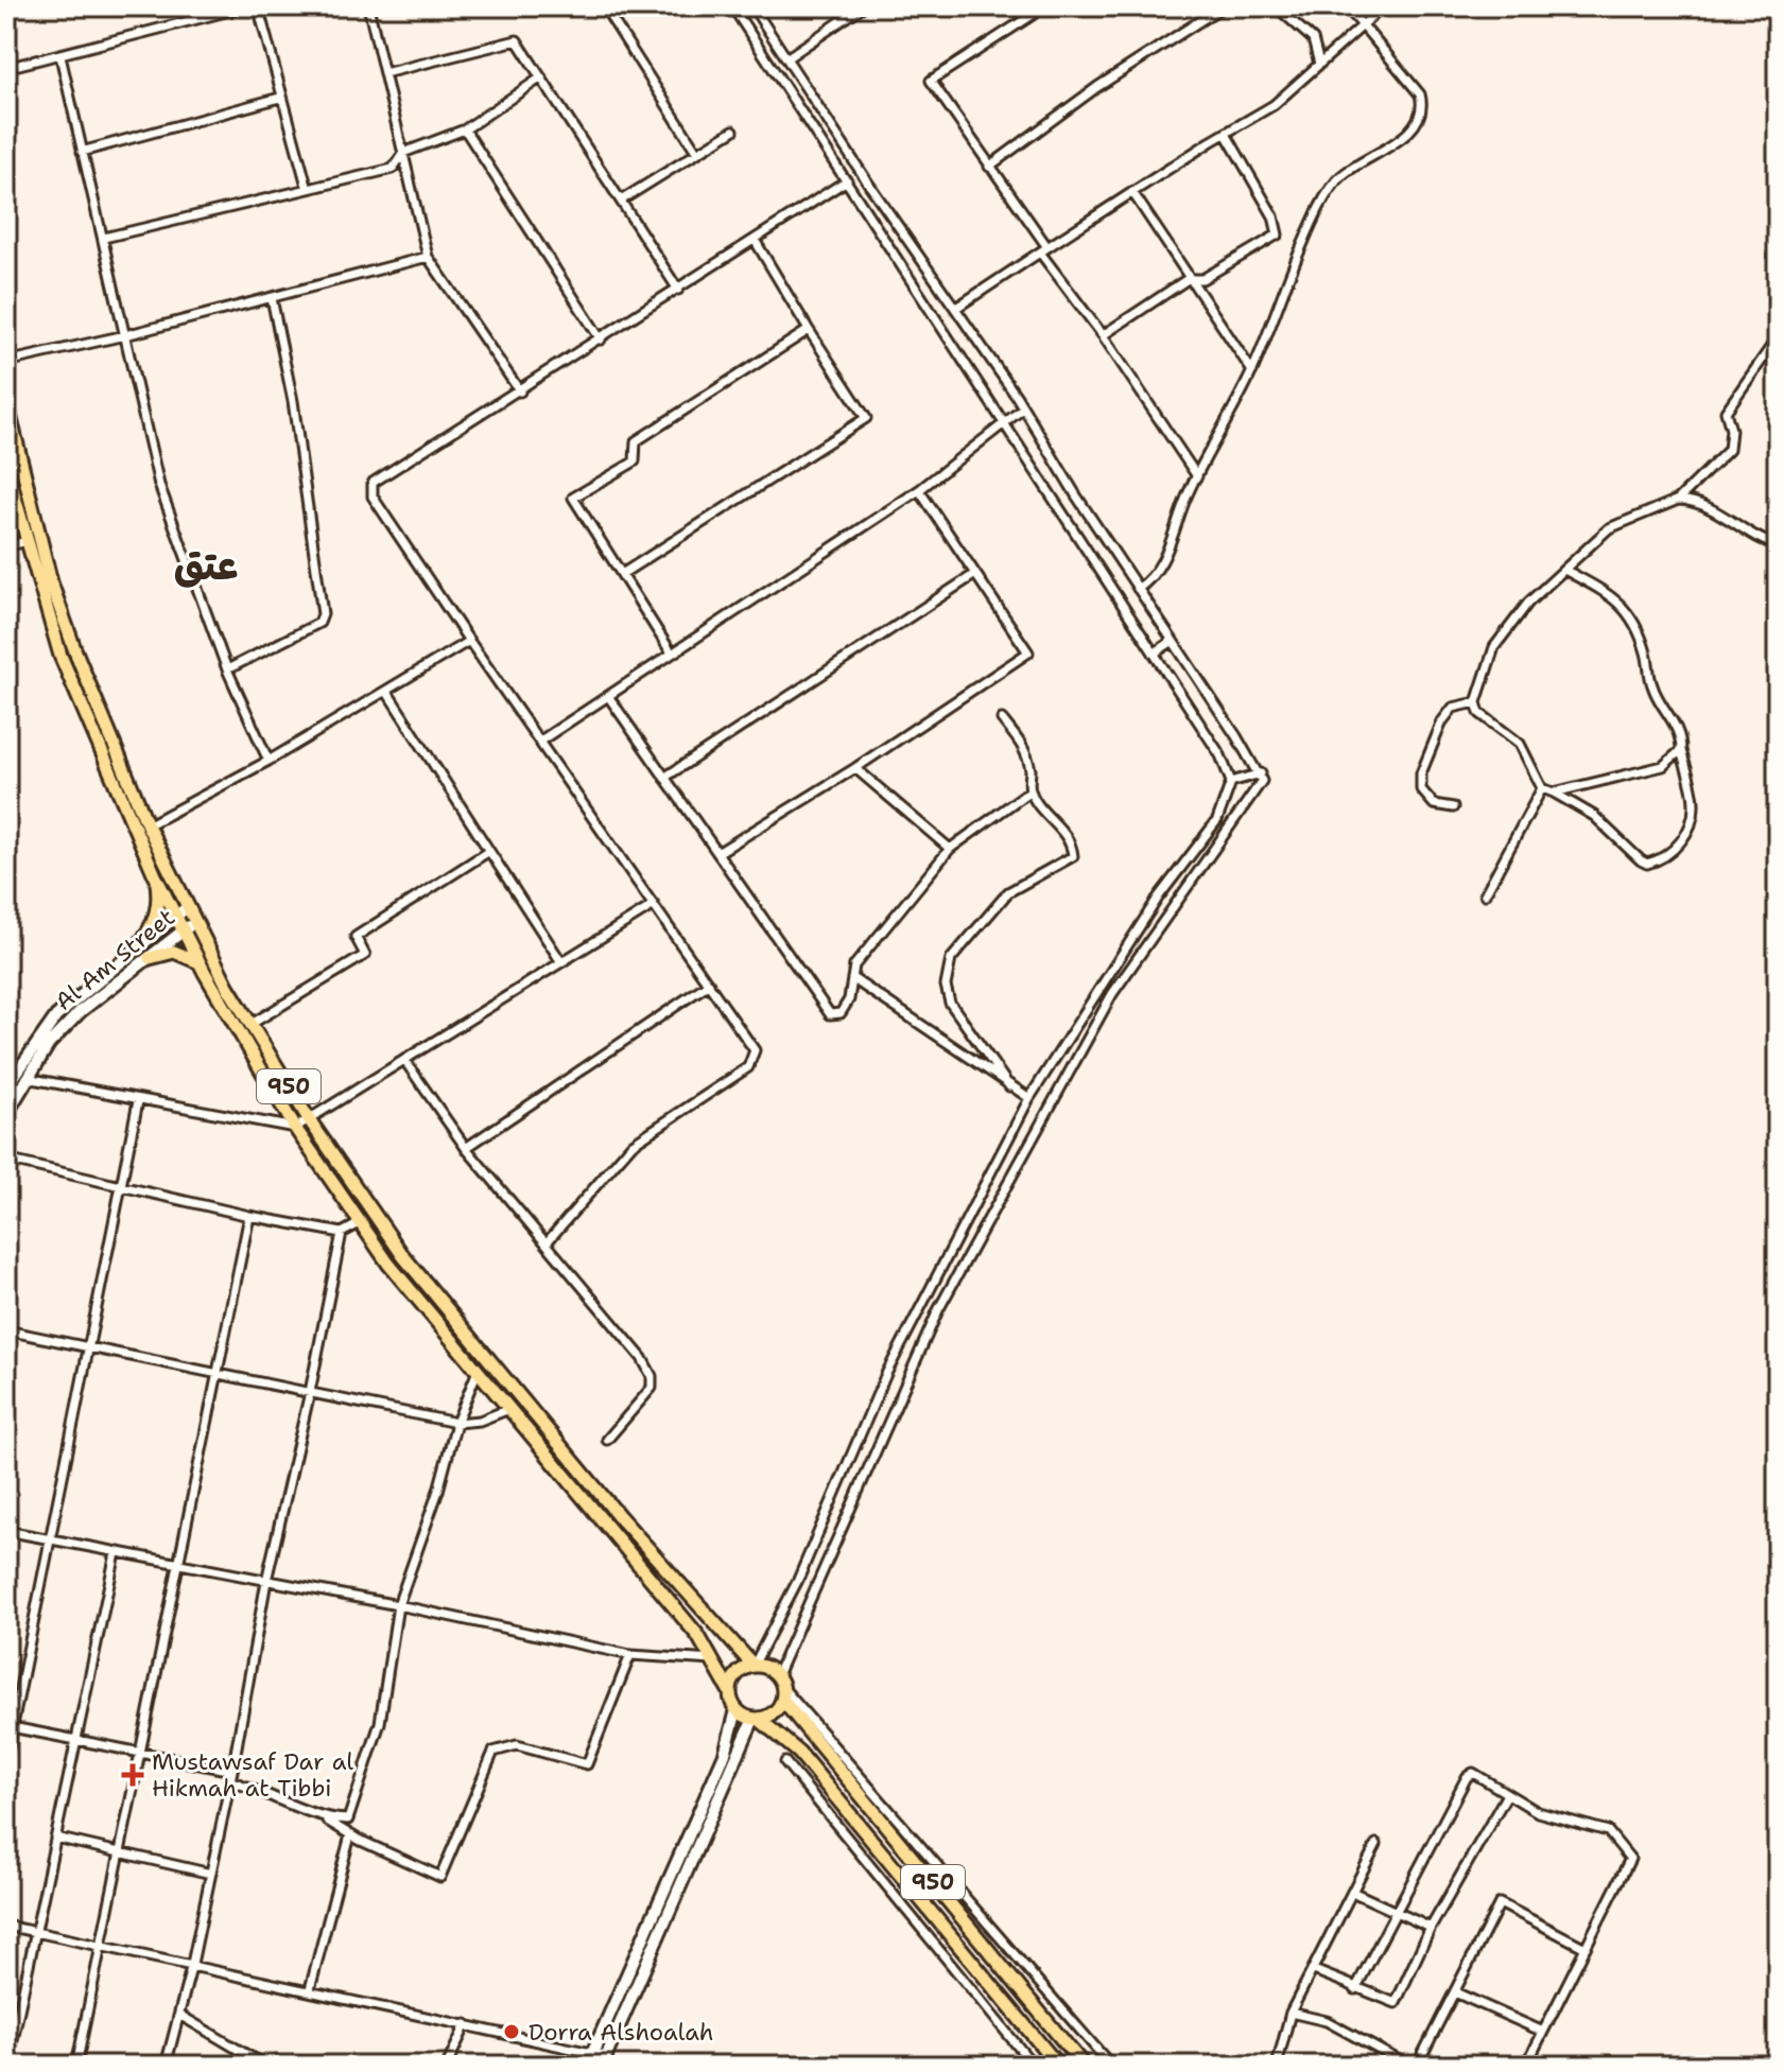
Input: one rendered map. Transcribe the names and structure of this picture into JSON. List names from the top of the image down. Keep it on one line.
{"streets":{"main road":["Al Am Street","950"]},"crossings":[["Al Am Street","950"]],"districts":["عتق"],"places":{"health":["Mustawsaf Dar al Hikmah at Tibbi"],"other":["Dorra Alshoalah"]}}
